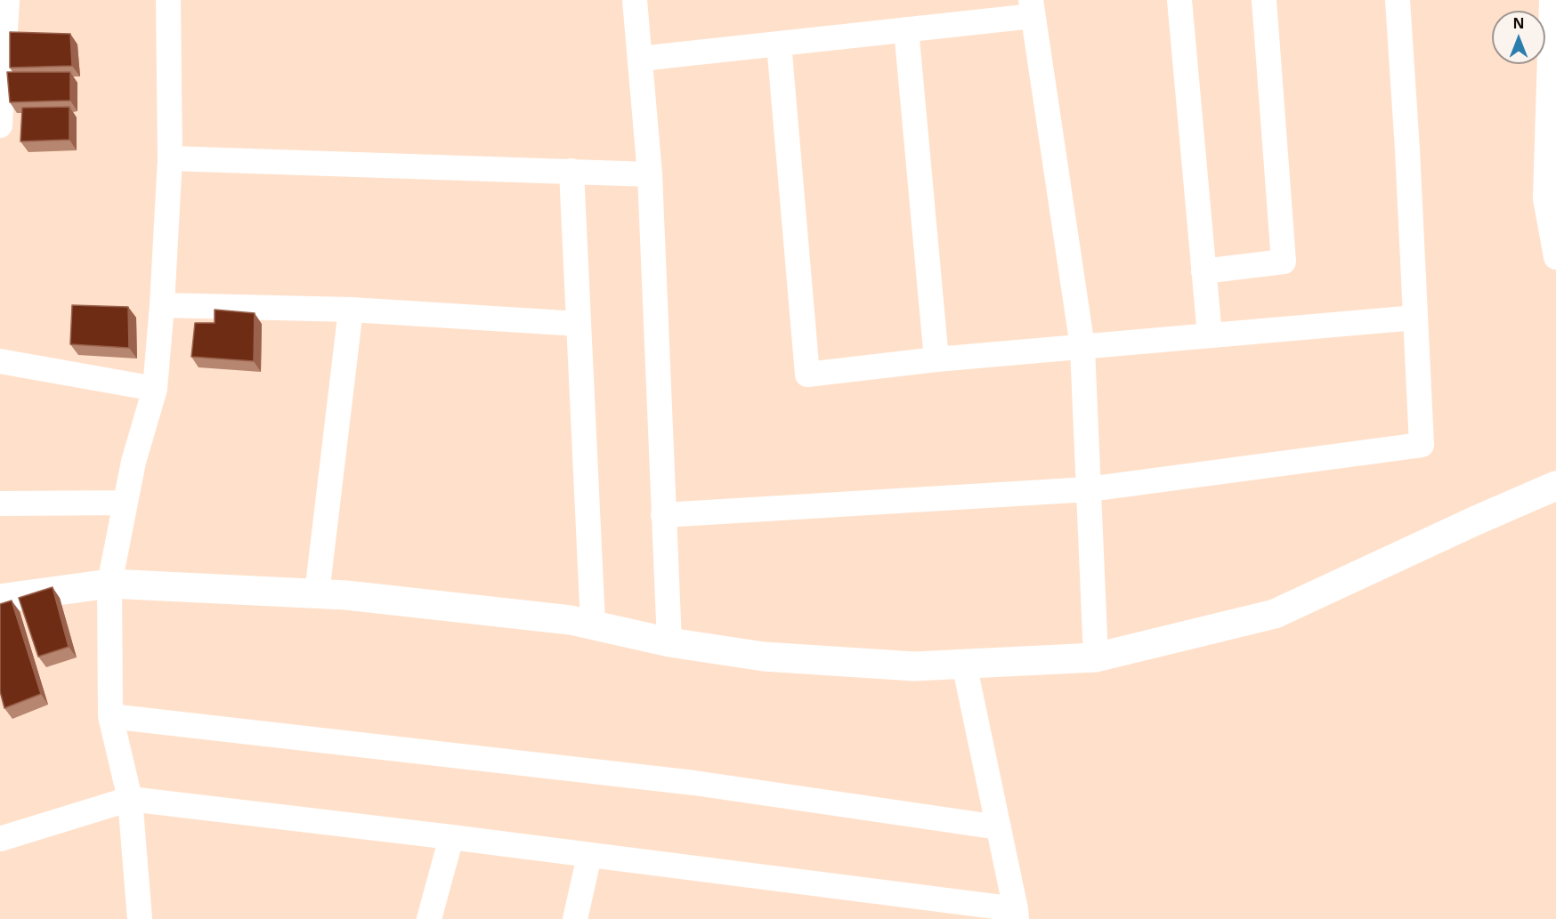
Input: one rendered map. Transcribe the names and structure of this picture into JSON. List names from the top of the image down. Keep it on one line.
{"north":"top"}
